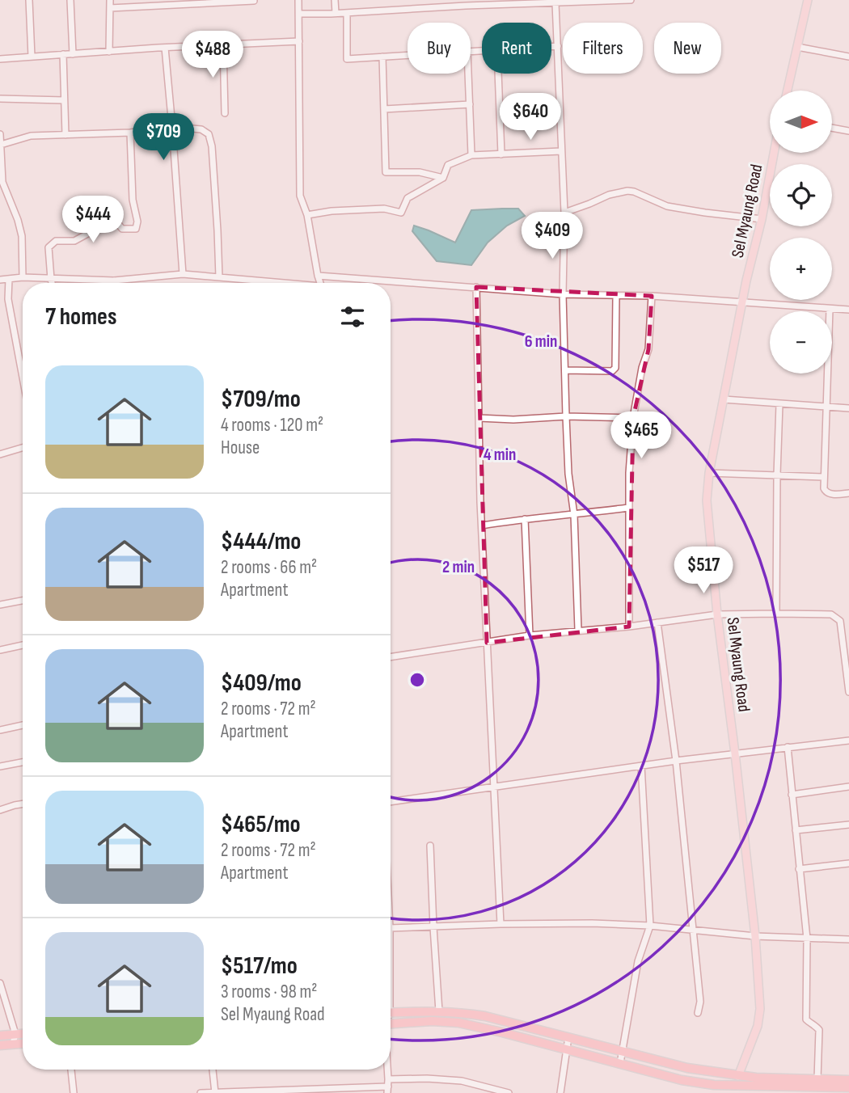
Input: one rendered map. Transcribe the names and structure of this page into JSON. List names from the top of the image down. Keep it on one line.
{"streets":{"main road":["Sel Myaung Road"]},"north":"right","page":{"chip":["Buy","Rent","Filters","New"],"price":["$488","$640","$709","$444","$409","$465","$517"],"map_buttons":["+","−"],"heading":"7 homes","list":[{"name":"$709/mo","note":"4 rooms · 120 m² · House"},{"name":"$444/mo","note":"2 rooms · 66 m² · Apartment"},{"name":"$409/mo","note":"2 rooms · 72 m² · Apartment"},{"name":"$465/mo","note":"2 rooms · 72 m² · Apartment"},{"name":"$517/mo","note":"3 rooms · 98 m² · Sel Myaung Road"}]},"rings":["6 min","4 min","2 min"]}
